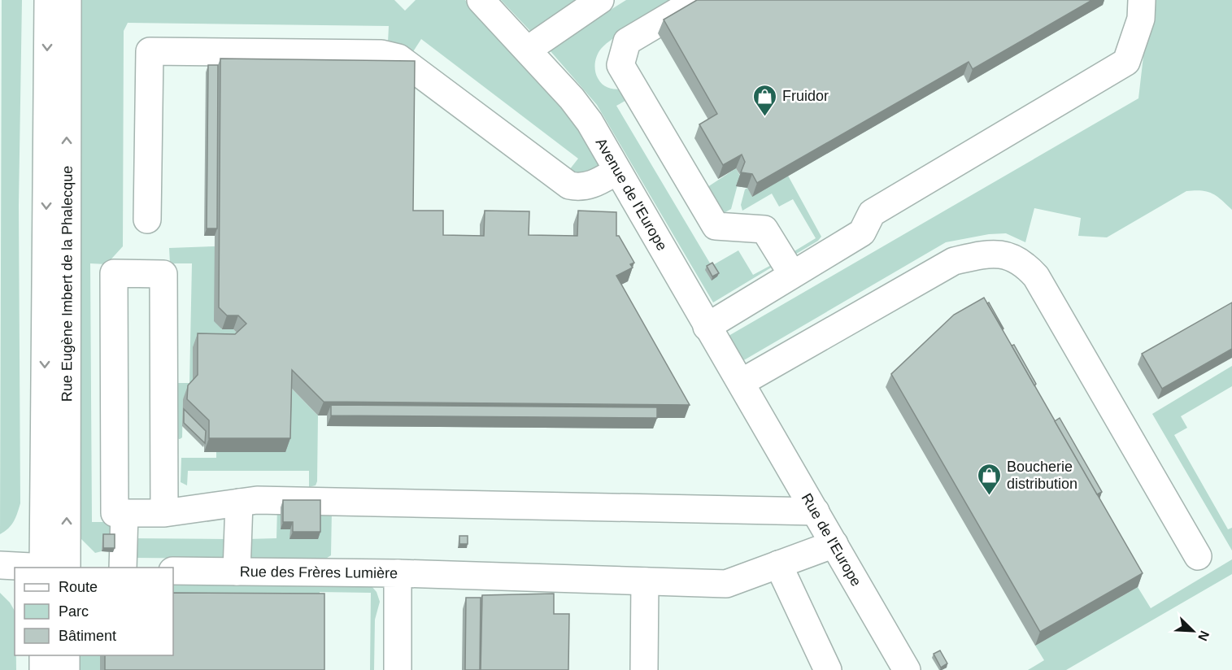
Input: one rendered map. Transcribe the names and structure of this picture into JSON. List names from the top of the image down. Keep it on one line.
{"streets":{"street":["Avenue de l'Europe","Rue Eugène Imbert de la Phalecque","Rue de l'Europe","Rue des Frères Lumière"]},"crossings":[["Avenue de l'Europe","Rue de l'Europe"]],"places":{"shop":["Fruidor","Boucherie distribution"]},"legend":["Route","Parc","Bâtiment"],"north":"bottom right"}
